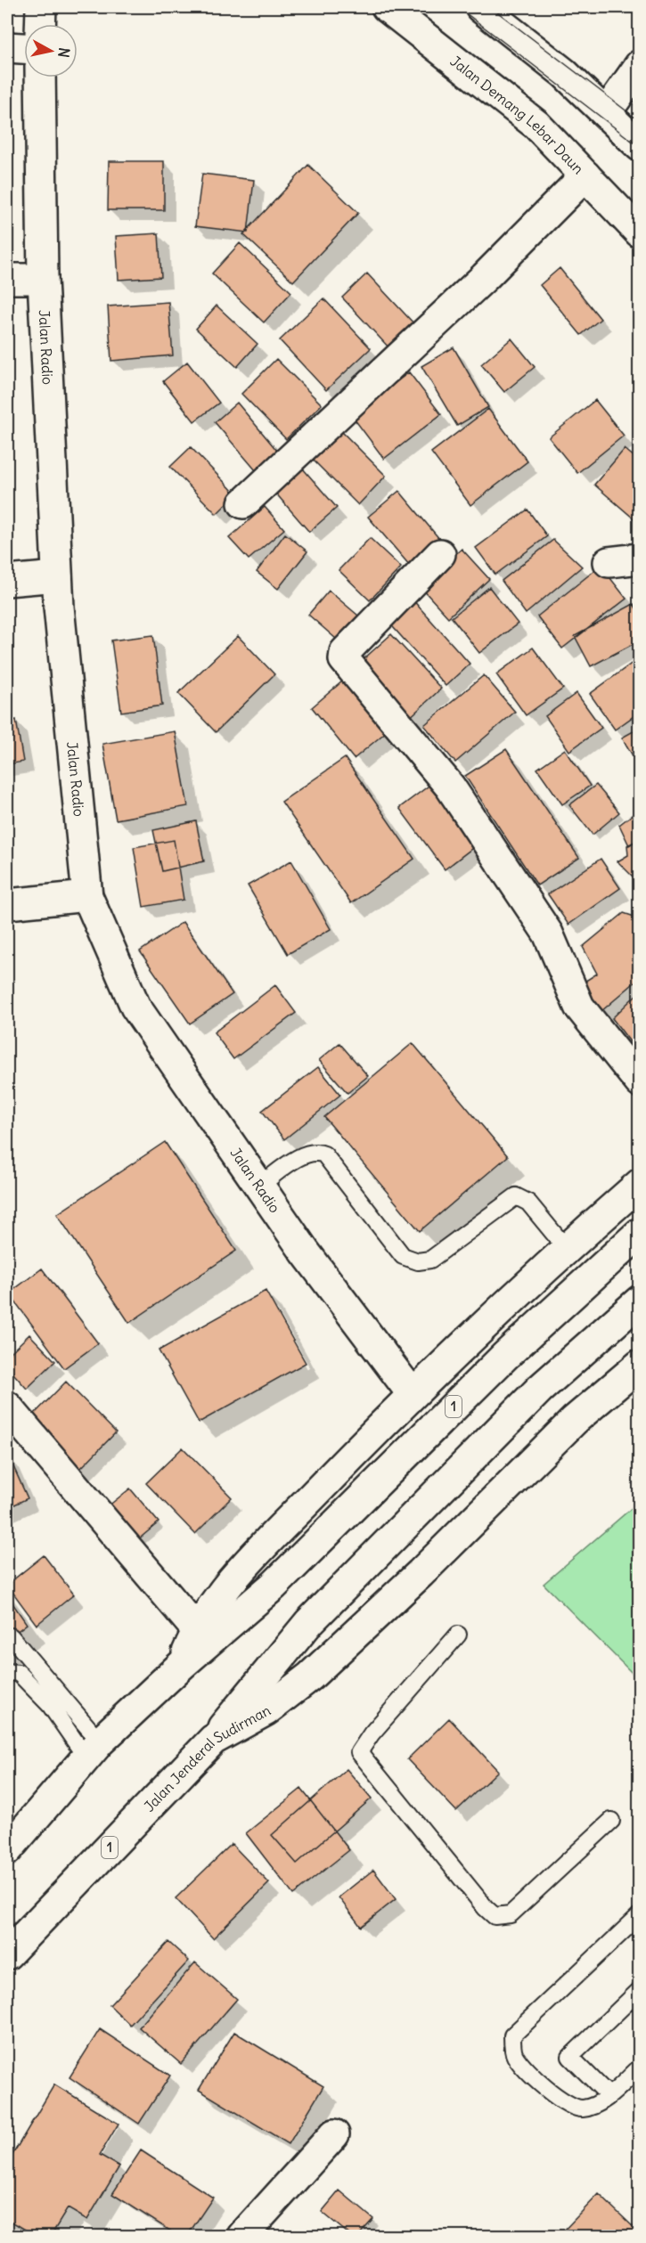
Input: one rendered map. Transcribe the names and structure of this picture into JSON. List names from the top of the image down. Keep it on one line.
{"streets":{"main road":["Jalan Demang Lebar Daun","Jalan Radio","1","Jalan Jenderal Sudirman"]},"crossings":[["1","Jalan Jenderal Sudirman"]],"north":"right"}
